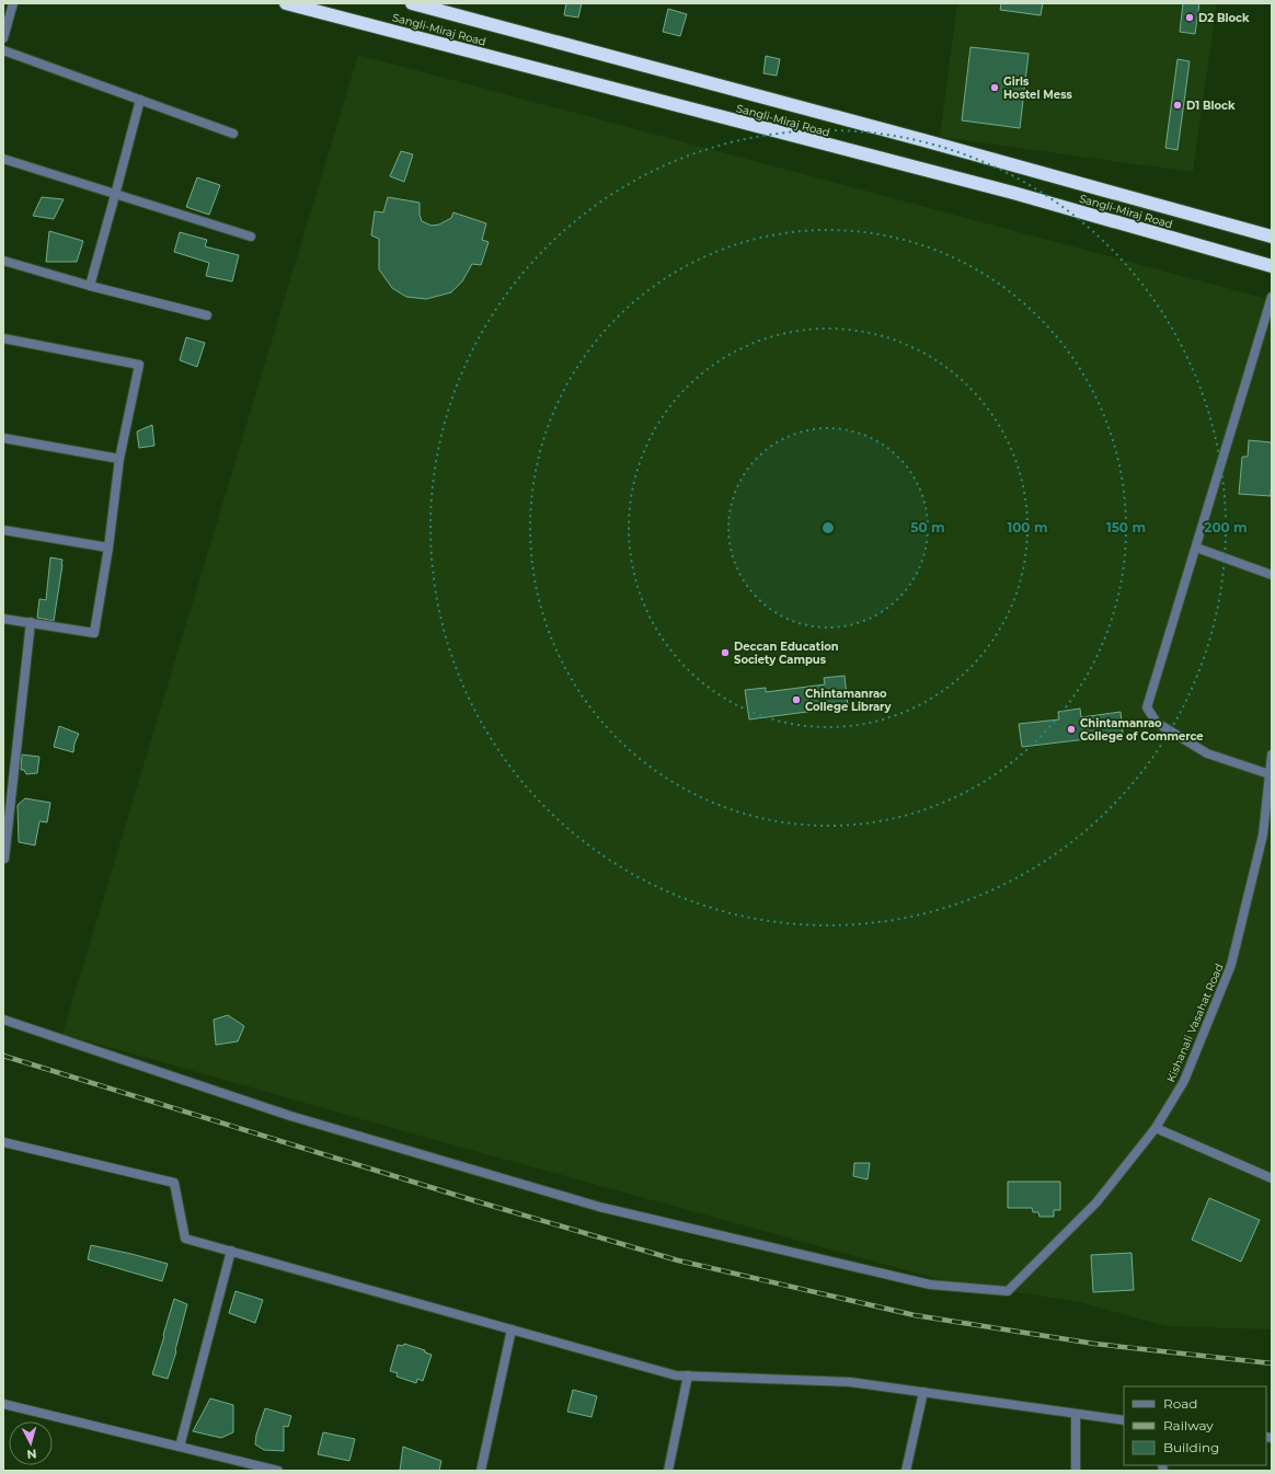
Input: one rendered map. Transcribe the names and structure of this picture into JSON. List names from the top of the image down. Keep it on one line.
{"streets":{"highway":["Sangli-Miraj Road"],"street":["Kishanali Vasahat Road"]},"places":["D2 Block","Girls Hostel Mess","D1 Block","Deccan Education Society Campus","Chintamanrao College Library","Chintamanrao College of Commerce"],"legend":["Road","Railway","Building"],"north":"bottom","rings":["50 m","100 m","150 m","200 m"]}
